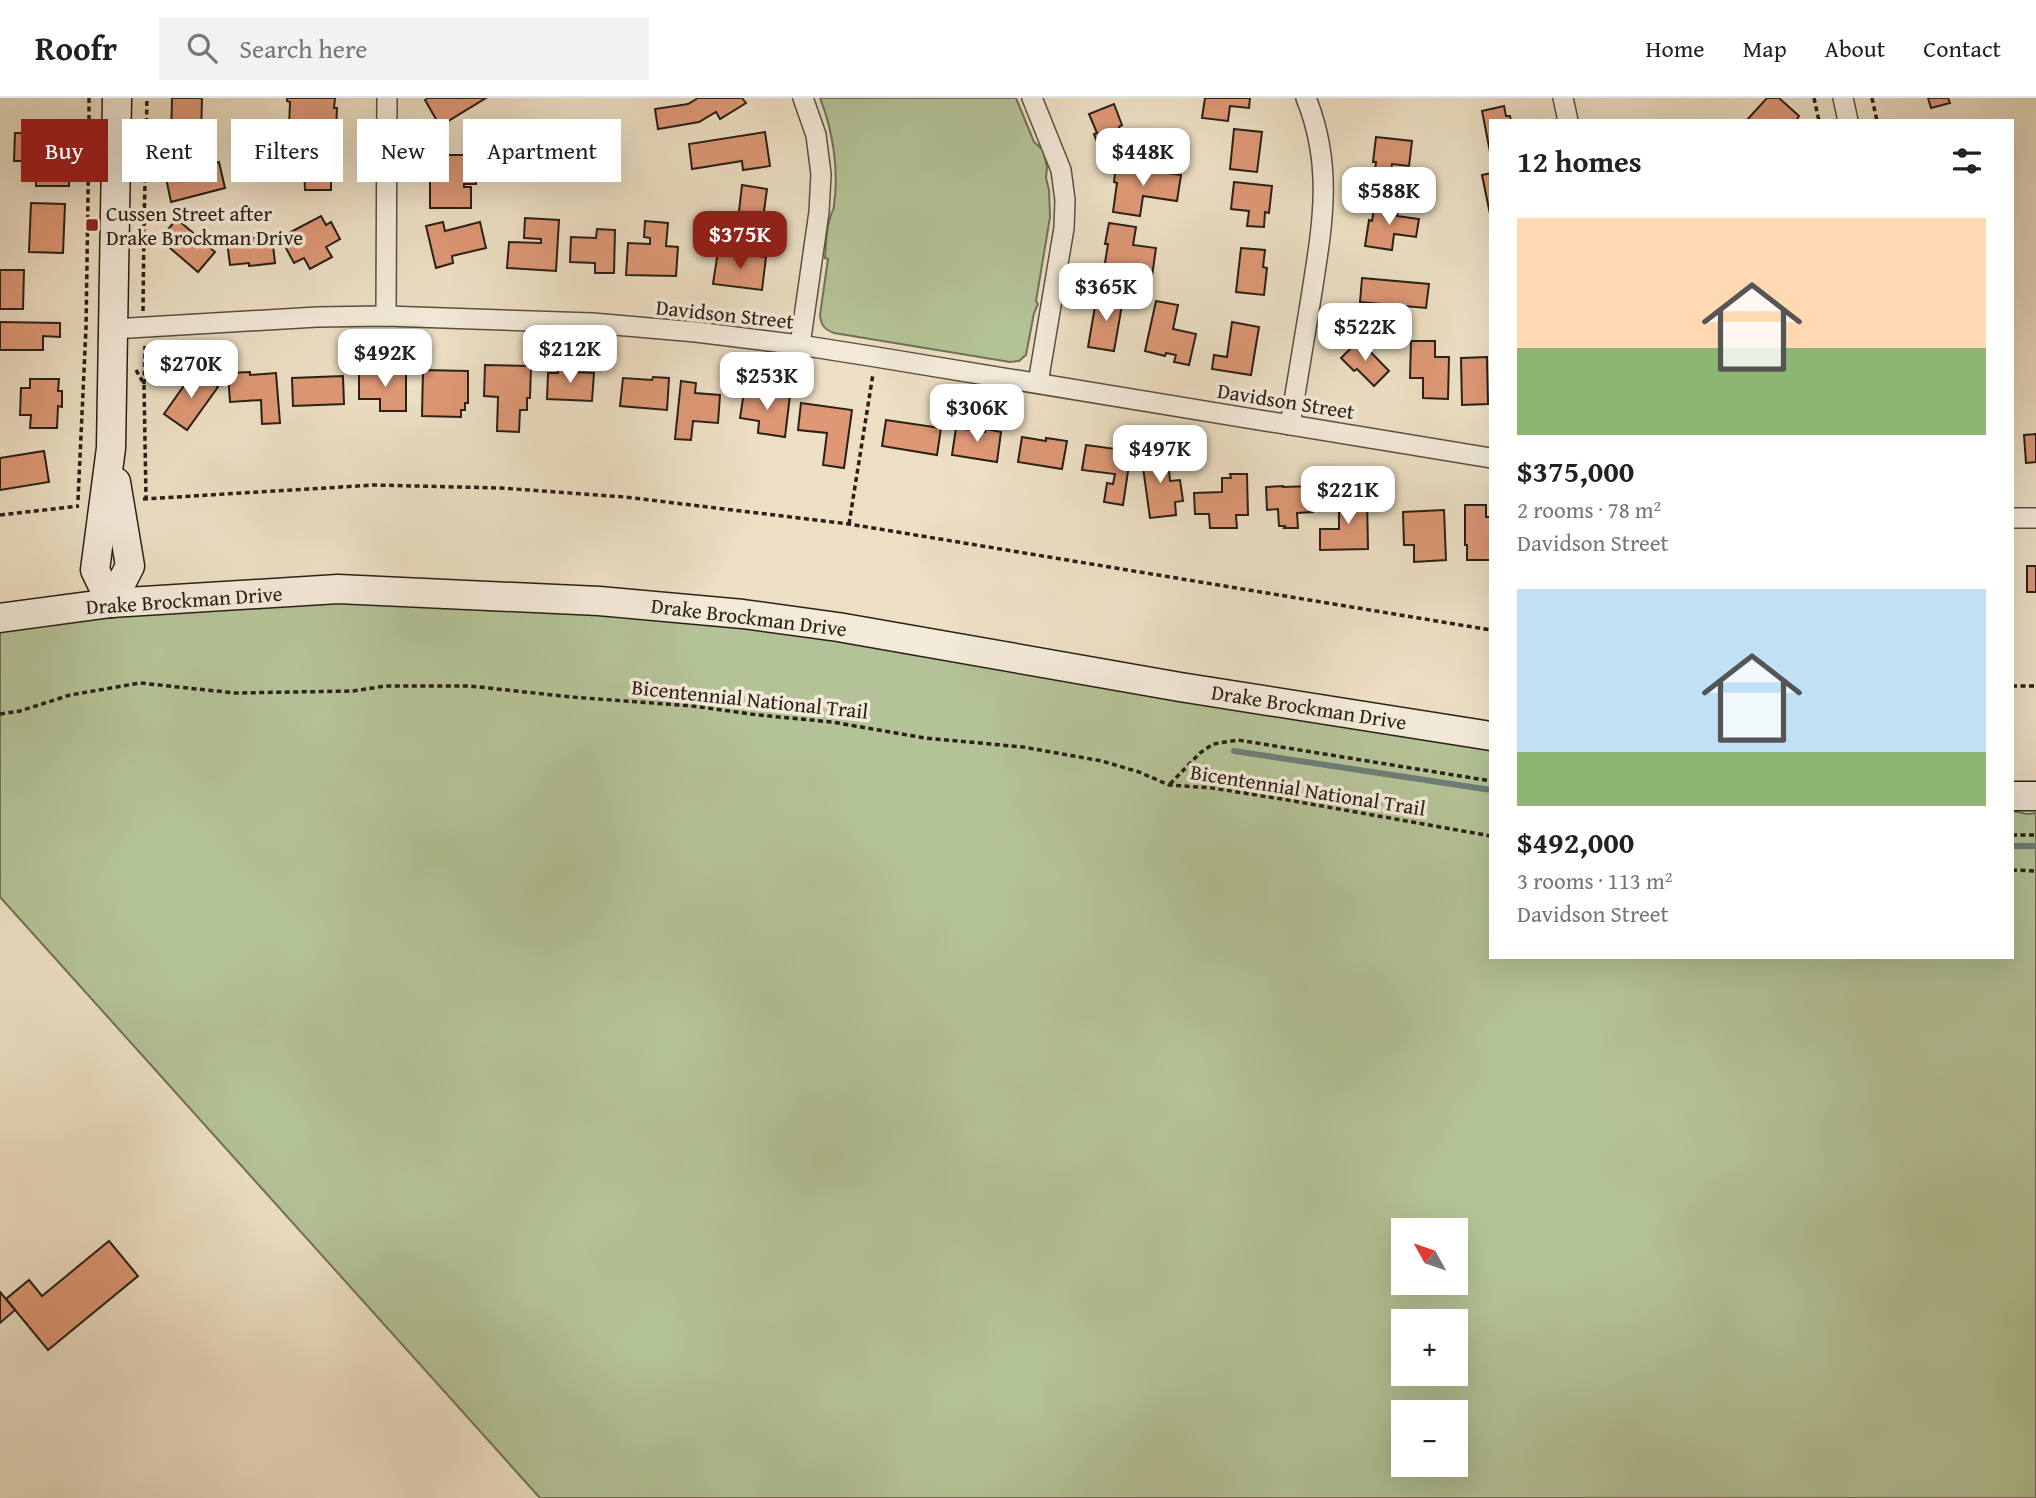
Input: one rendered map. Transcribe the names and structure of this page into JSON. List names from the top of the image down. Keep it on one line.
{"streets":{"main road":["Drake Brockman Drive"],"street":["Davidson Street"],"path":["Bicentennial National Trail"]},"places":{"transit":["Cussen Street after Drake Brockman Drive"]},"north":"top left","page":{"header":"Roofr","search":"Search here","nav":["Home","Map","About","Contact"],"chip":["Buy","Rent","Filters","New","Apartment"],"heading":"12 homes","price":["$448K","$588K","$375K","$365K","$522K","$212K","$492K","$270K","$253K","$306K","$497K","$221K"],"list":[{"name":"$375,000","note":"2 rooms · 78 m² · Davidson Street"},{"name":"$492,000","note":"3 rooms · 113 m² · Davidson Street"}],"map_buttons":["+","−"]}}
